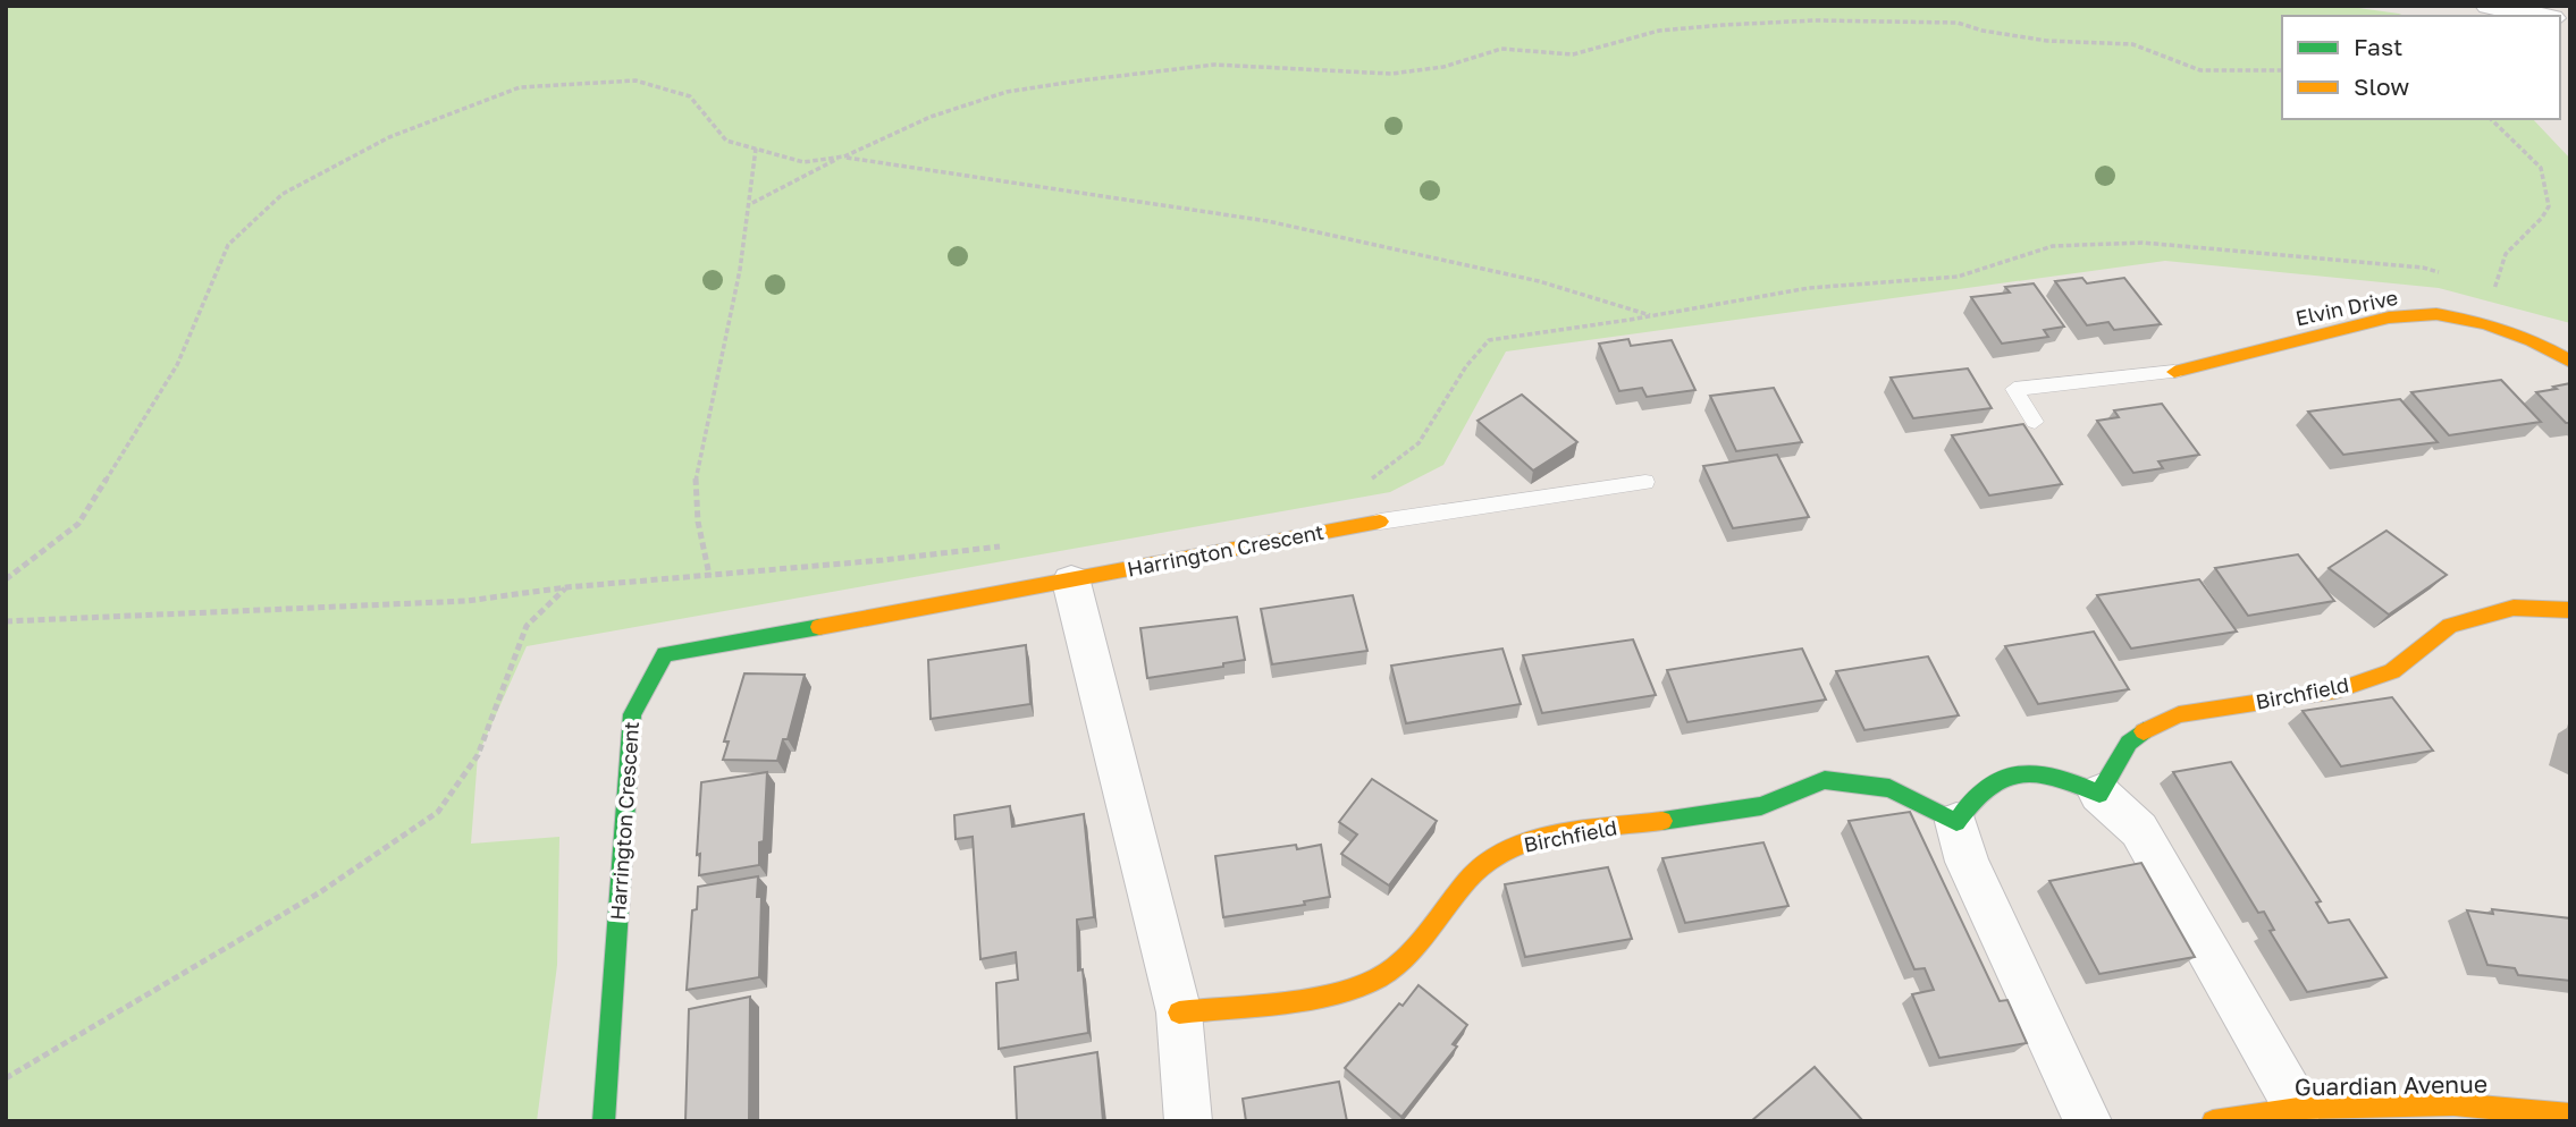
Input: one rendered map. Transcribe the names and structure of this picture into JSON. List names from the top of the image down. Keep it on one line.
{"streets":{"street":["Elvin Drive","Harrington Crescent","Birchfield","Guardian Avenue"]},"legend":["Fast","Slow"]}
